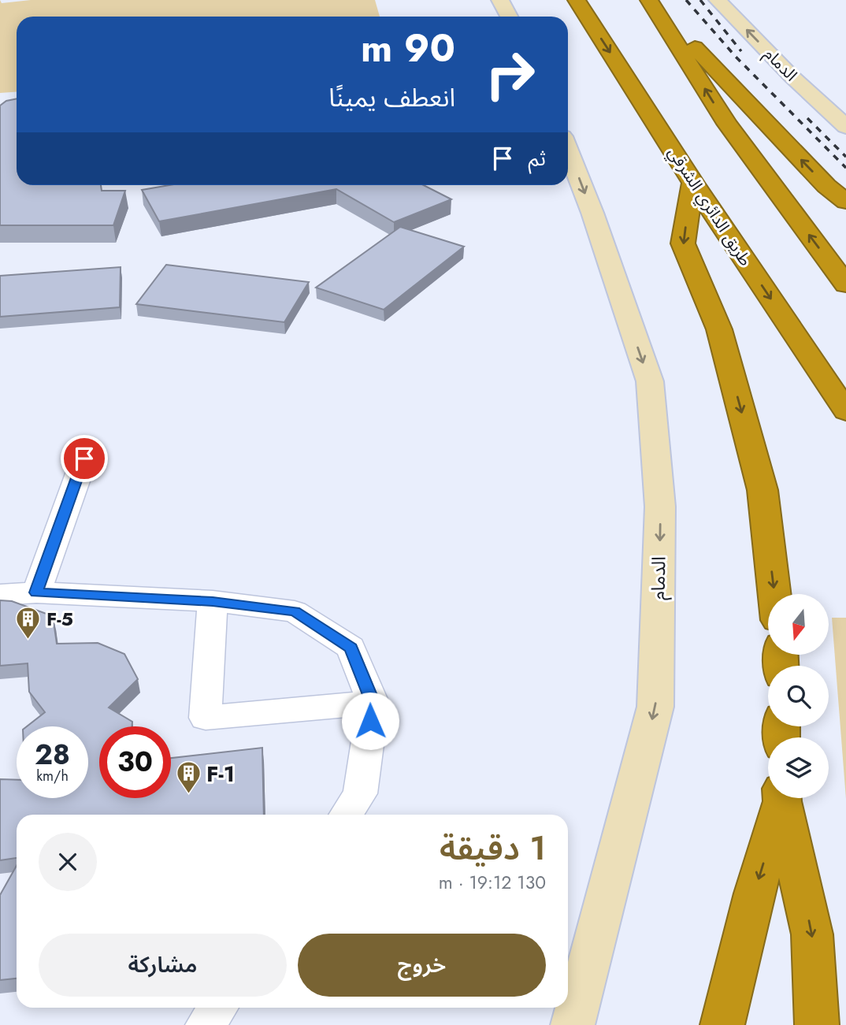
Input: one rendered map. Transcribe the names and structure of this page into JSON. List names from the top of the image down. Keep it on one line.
{"streets":{"highway":["طريق الدائري الشرقي"],"street":["الدمام"]},"places":{"building":["F-5","F-1"]},"north":"bottom","page":{"turn":["90 m","انعطف يمينًا"],"then":"ثم","speed":"28 km/h","limit":"30","heading":["1 دقيقة","130 m · 19:12"],"buttons":["خروج","مشاركة"]}}
